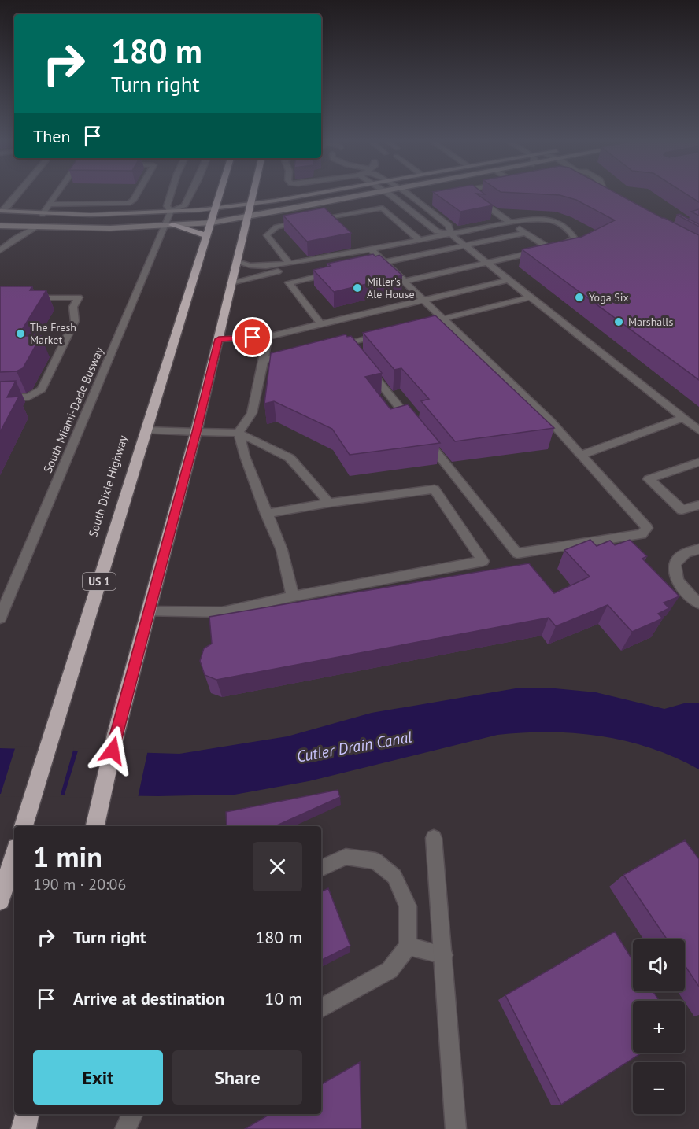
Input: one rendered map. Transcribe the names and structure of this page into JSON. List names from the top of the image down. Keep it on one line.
{"streets":{"highway":["South Dixie Highway","US 1"],"street":["South Miami-Dade Busway"]},"water":["Cutler Drain Canal"],"places":["Miller's Ale House","Yoga Six","Marshalls","The Fresh Market"],"page":{"turn":["180 m","Turn right"],"then":"Then","heading":["1 min","190 m · 20:06"],"list":[{"name":"Turn right","value":"180 m"},{"name":"Arrive at destination","value":"10 m"}],"map_buttons":["+","−"],"buttons":["Exit","Share"]}}
